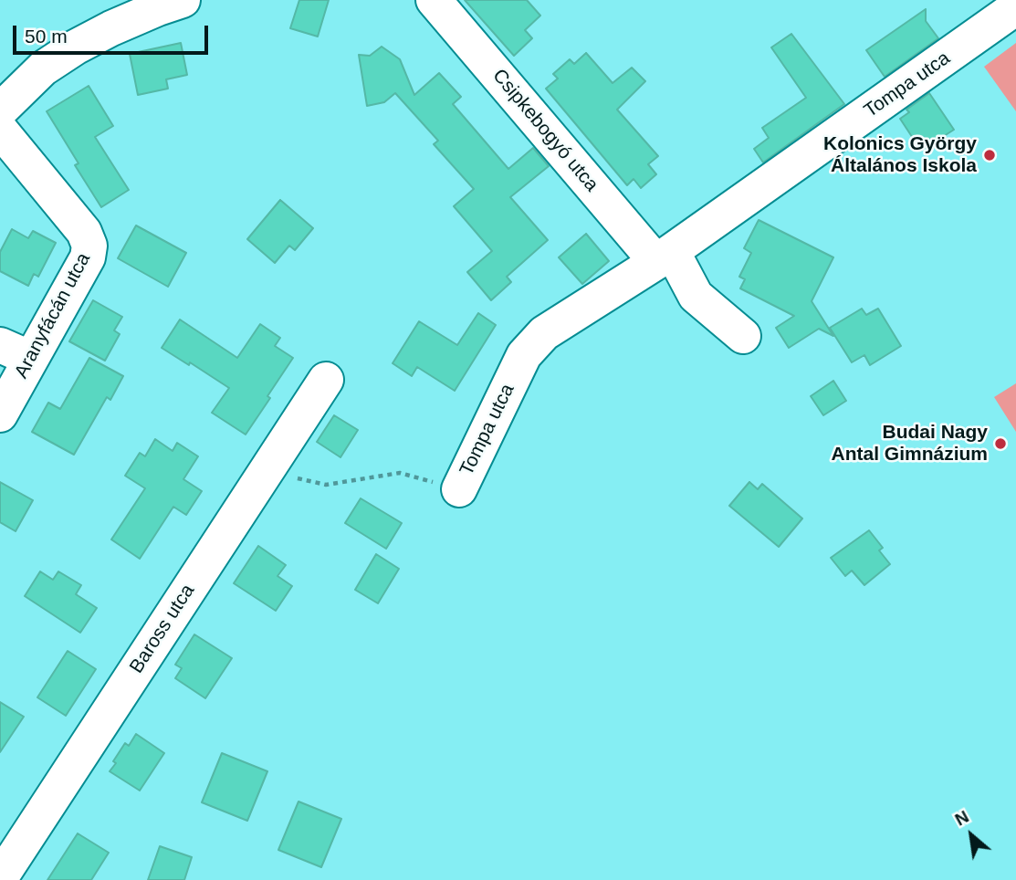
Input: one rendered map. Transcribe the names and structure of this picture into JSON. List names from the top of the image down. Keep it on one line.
{"streets":{"street":["Tompa utca","Csipkebogyó utca","Aranyfácán utca","Baross utca"]},"crossings":[["Tompa utca","Csipkebogyó utca"],["Tompa utca","Baross utca"]],"places":["Kolonics György Általános Iskola","Budai Nagy Antal Gimnázium"],"scale_bar":"50 m","north":"top left"}
